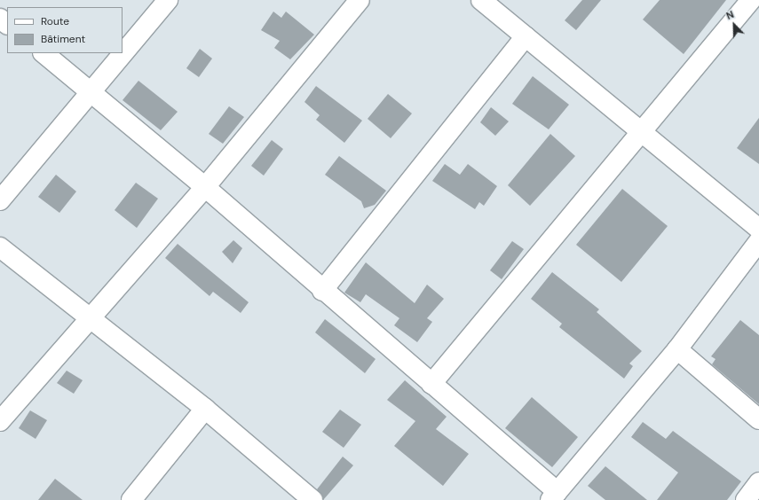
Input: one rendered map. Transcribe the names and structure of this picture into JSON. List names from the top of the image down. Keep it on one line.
{"legend":["Route","Bâtiment"],"north":"top left"}
